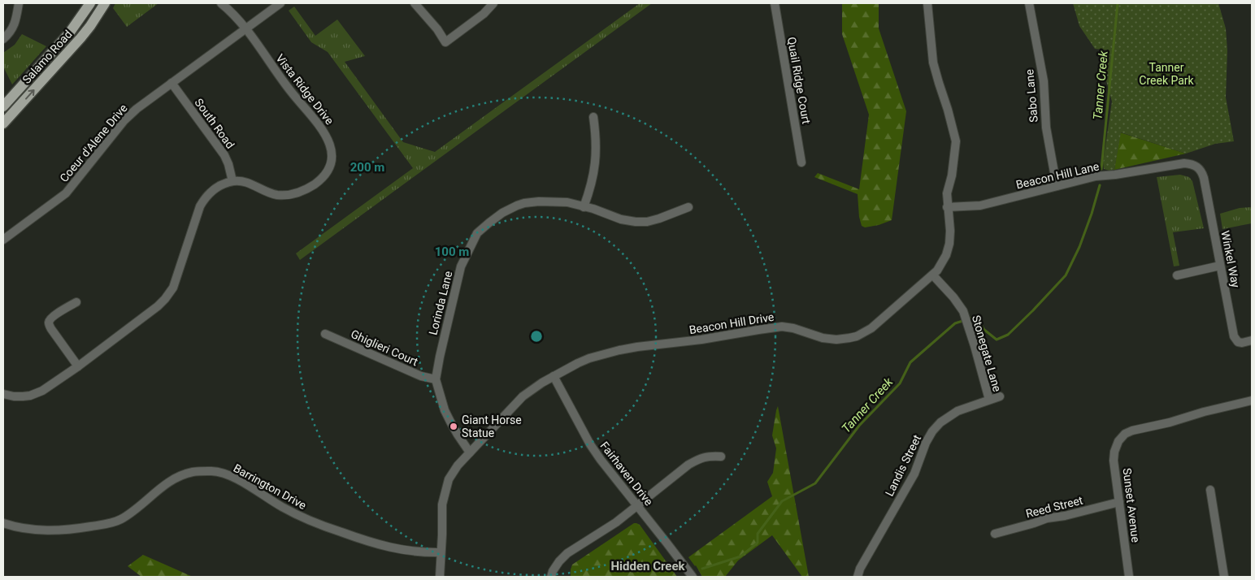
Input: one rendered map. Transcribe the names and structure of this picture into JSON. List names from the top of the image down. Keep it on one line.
{"streets":{"main road":["Salamo Road"],"street":["Quail Ridge Court","Vista Ridge Drive","Sabo Lane","South Road","Coeur d'Alene Drive","Beacon Hill Lane","Winkel Way","Lorinda Lane","Beacon Hill Drive","Ghiglieri Court","Stonegate Lane","Landis Street","Fairhaven Drive","Barrington Drive","Sunset Avenue","Reed Street"]},"crossings":[["Vista Ridge Drive","South Road"],["Vista Ridge Drive","Coeur d'Alene Drive"],["Sabo Lane","Beacon Hill Lane"],["South Road","Coeur d'Alene Drive"],["Beacon Hill Lane","Winkel Way"],["Beacon Hill Lane","Beacon Hill Drive"],["Lorinda Lane","Beacon Hill Drive"],["Lorinda Lane","Ghiglieri Court"],["Beacon Hill Drive","Stonegate Lane"],["Beacon Hill Drive","Fairhaven Drive"],["Beacon Hill Drive","Barrington Drive"],["Stonegate Lane","Landis Street"],["Sunset Avenue","Reed Street"]],"districts":["Hidden Creek"],"water":["Tanner Creek"],"parks":["Tanner Creek Park"],"places":["Giant Horse Statue"],"rings":["200 m","100 m"]}
